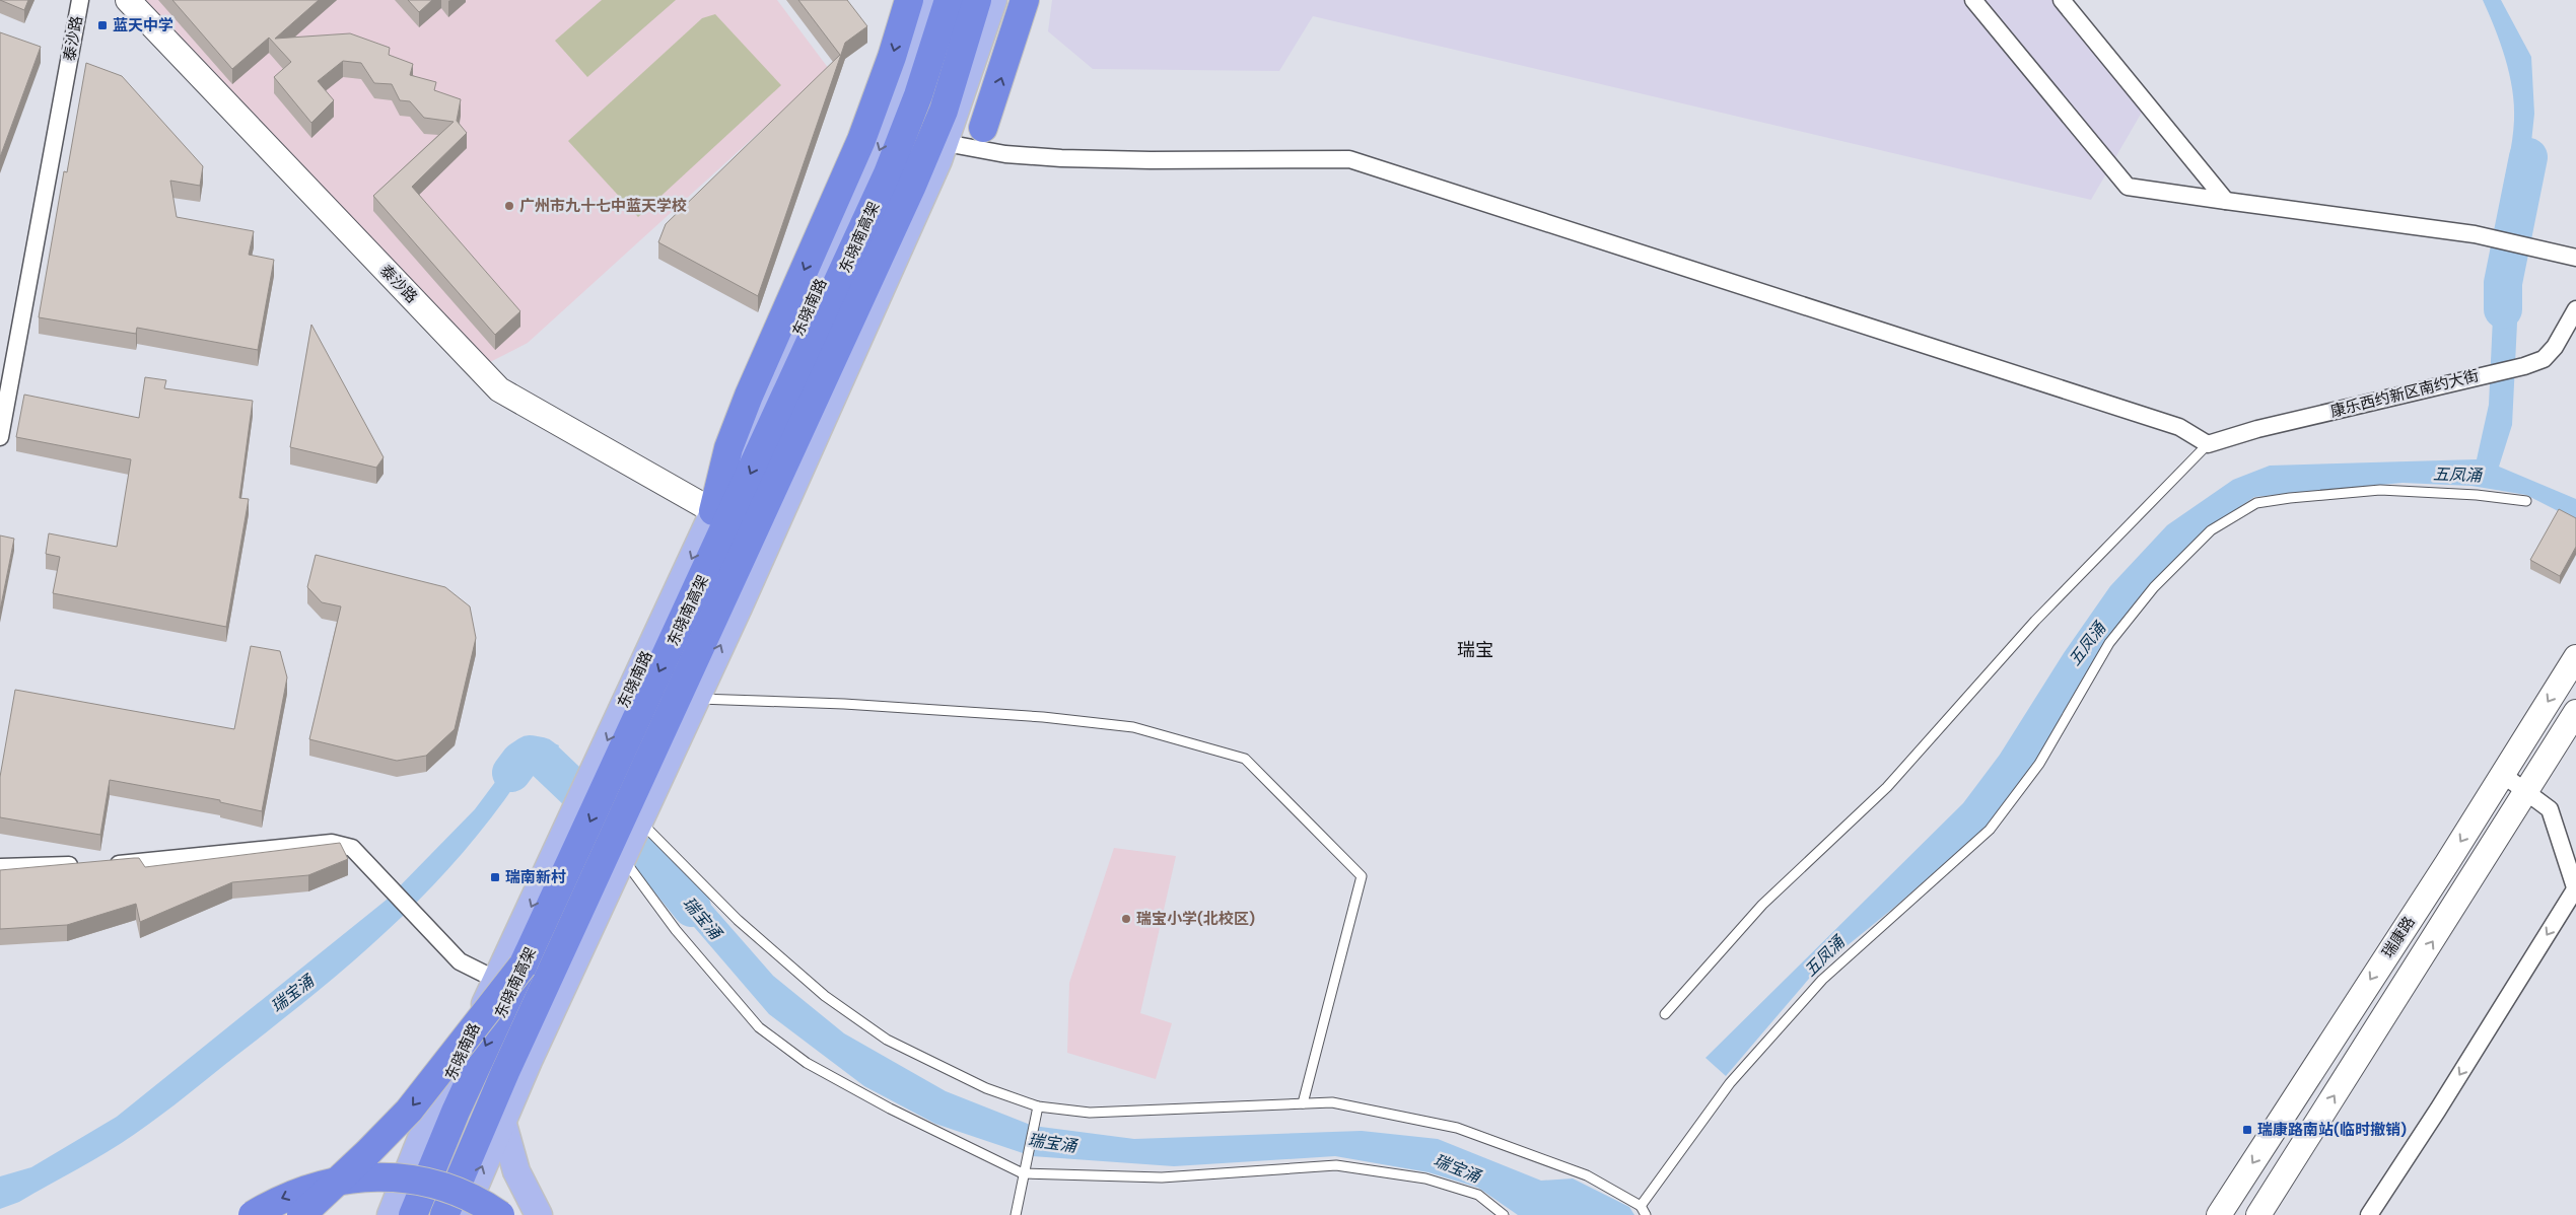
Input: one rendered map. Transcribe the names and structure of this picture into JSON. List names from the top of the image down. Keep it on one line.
{"streets":{"highway":["东晓南高架"],"main road":["泰沙路","东晓南路","瑞康路"],"street":["康乐西约新区南约大街"]},"crossings":[["泰沙路","东晓南路"]],"districts":["瑞宝"],"water":["五凤涌","瑞宝涌"],"places":{"transit":["蓝天中学","瑞南新村","瑞康路南站(临时撤销)"],"other":["广州市九十七中蓝天学校","瑞宝小学(北校区)"]}}
